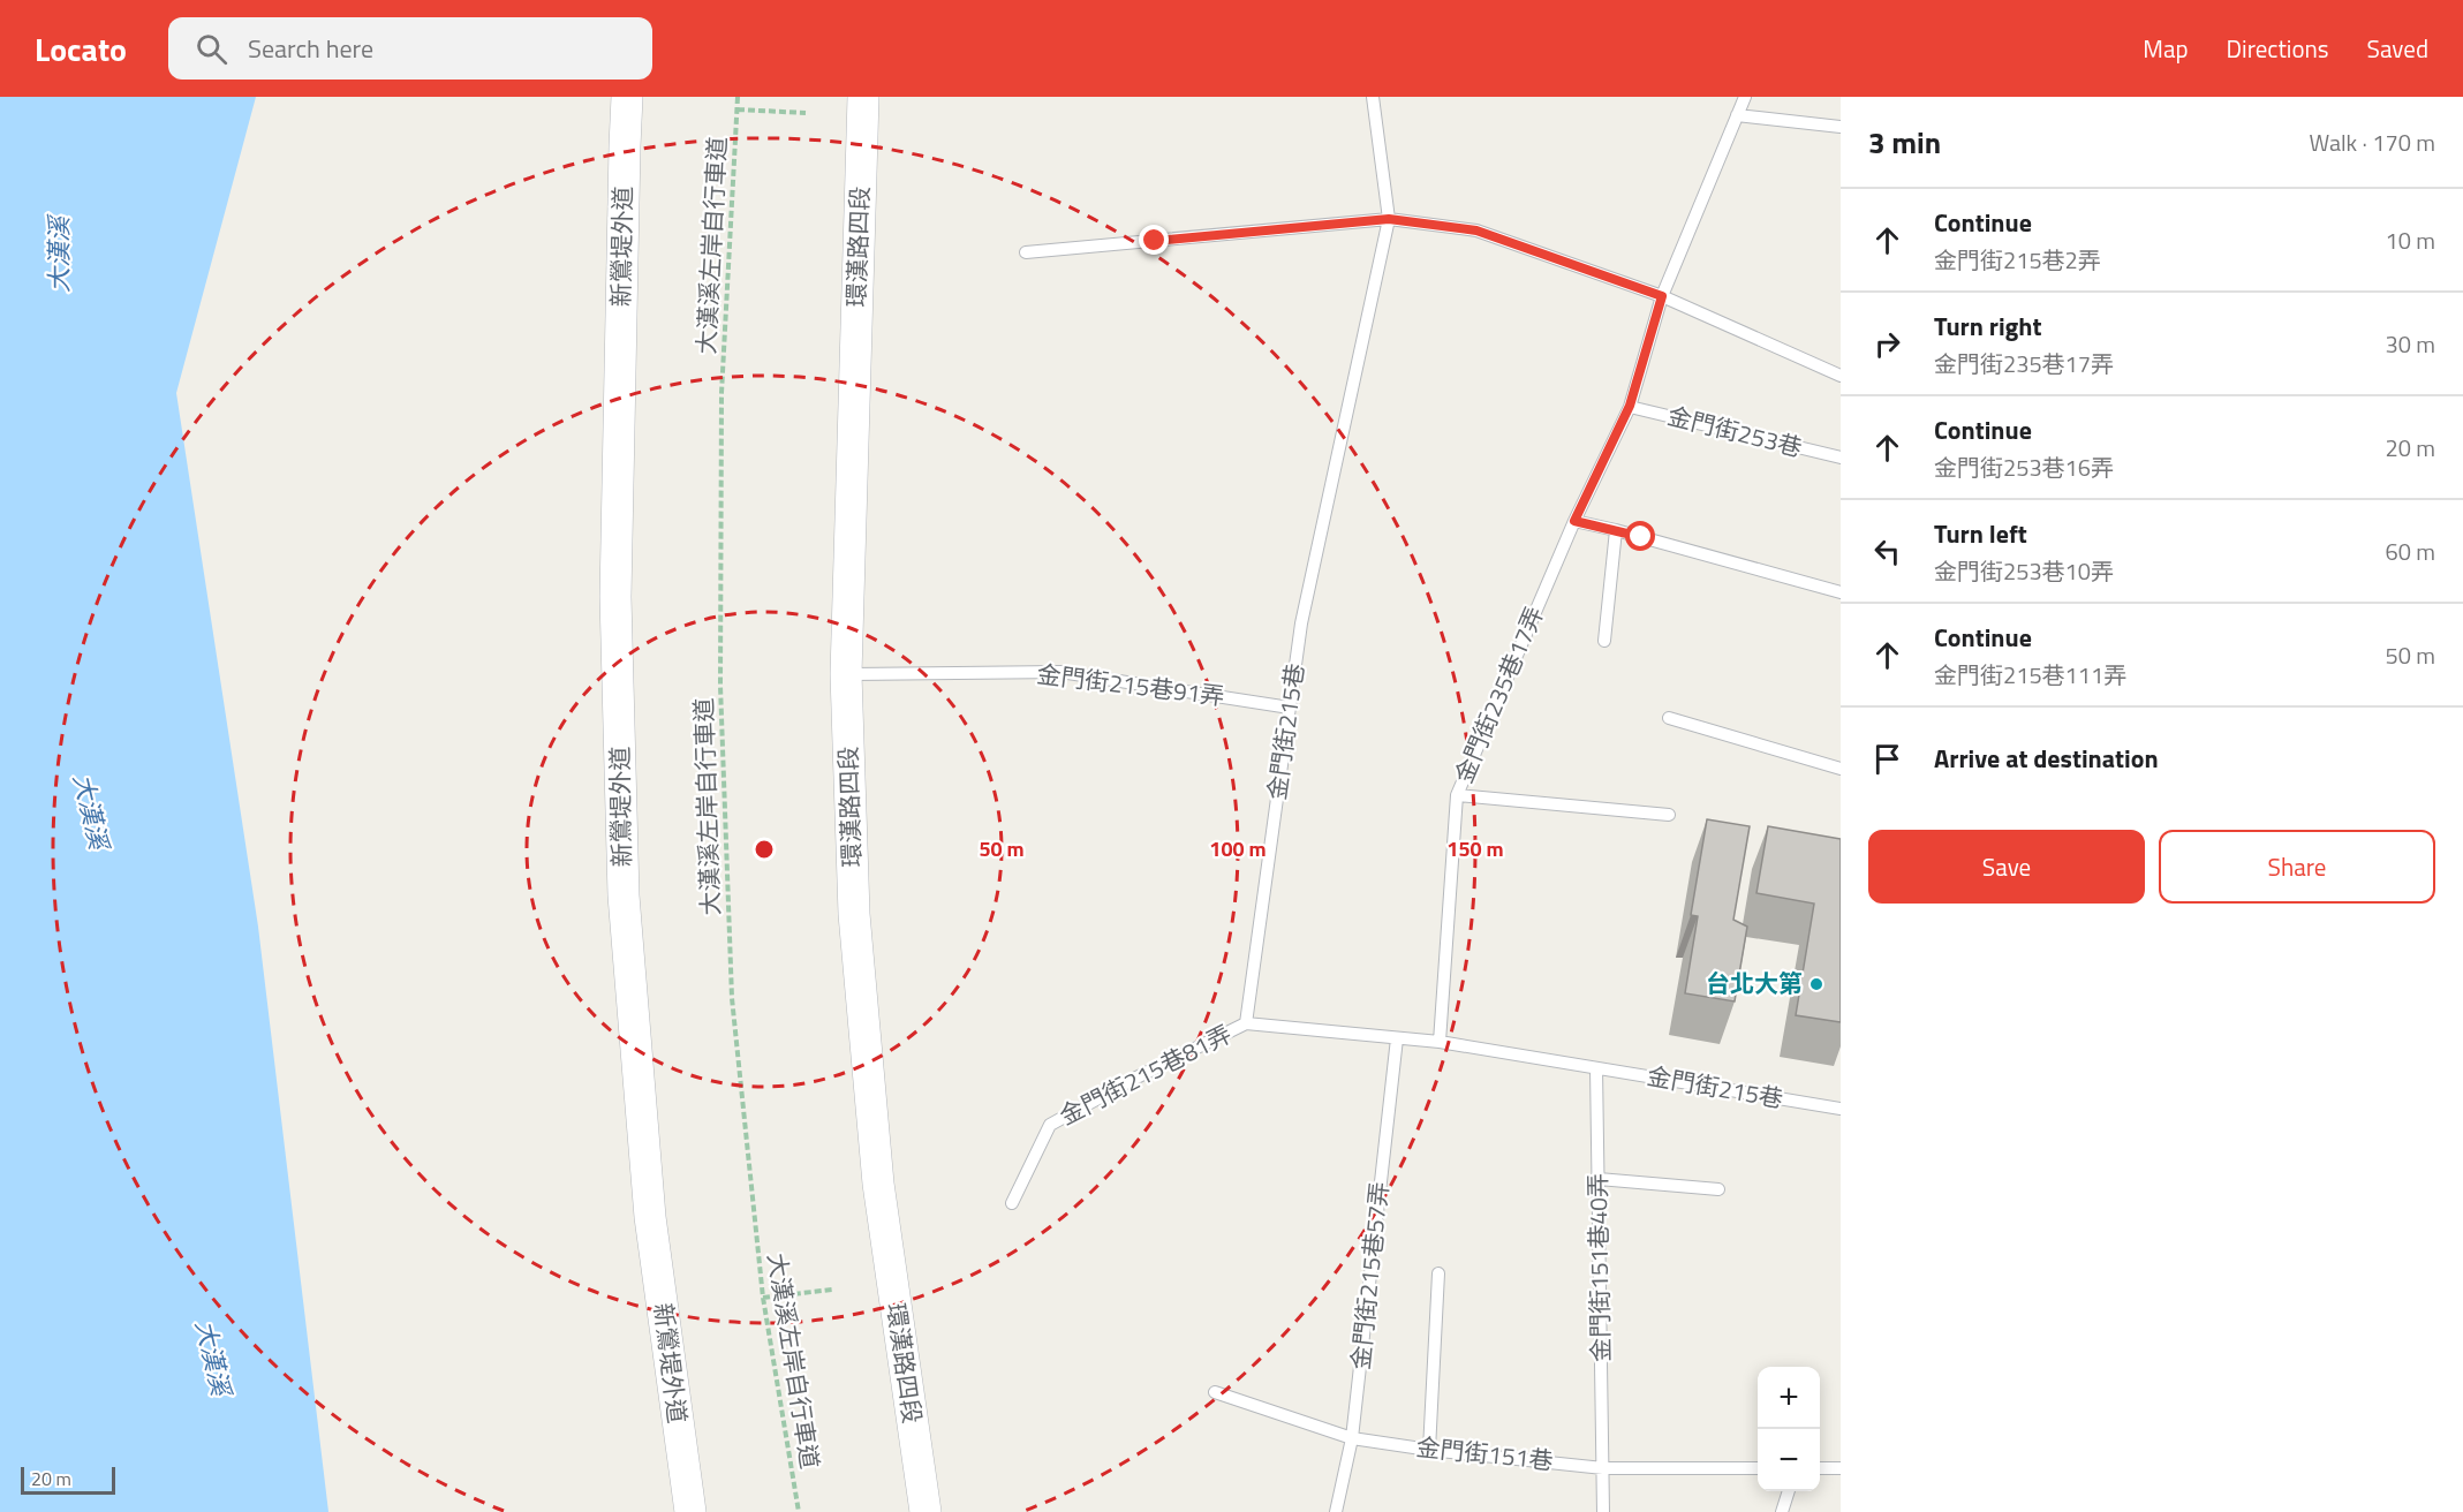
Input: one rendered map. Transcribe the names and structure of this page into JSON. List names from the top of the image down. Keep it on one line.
{"streets":{"street":["新鶯堤外道","環漢路四段"],"lane":["金門街253巷","金門街215巷91弄","金門街235巷17弄","金門街215巷","金門街215巷81弄","金門街151巷40弄","金門街215巷57弄","金門街151巷"],"path":["大漢溪左岸自行車道"]},"crossings":[["環漢路四段","金門街215巷91弄"],["金門街253巷","金門街235巷17弄"],["金門街215巷91弄","金門街215巷"],["金門街235巷17弄","金門街215巷"],["金門街215巷","金門街215巷81弄"],["金門街215巷","金門街151巷40弄"],["金門街215巷","金門街215巷57弄"],["金門街151巷40弄","金門街151巷"],["金門街215巷57弄","金門街151巷"]],"water":["大漢溪"],"places":["台北大第"],"scale_bar":"20 m","page":{"header":"Locato","search":"Search here","nav":["Map","Directions","Saved"],"heading":["3 min","Walk · 170 m"],"list":[["Continue","金門街215巷2弄","10 m"],["Turn right","金門街235巷17弄","30 m"],["Continue","金門街253巷16弄","20 m"],["Turn left","金門街253巷10弄","60 m"],["Continue","金門街215巷111弄","50 m"],"Arrive at destination"],"buttons":["Save","Share"],"map_buttons":["+","−"],"scale":"20 m"},"rings":["50 m","100 m","150 m"]}
